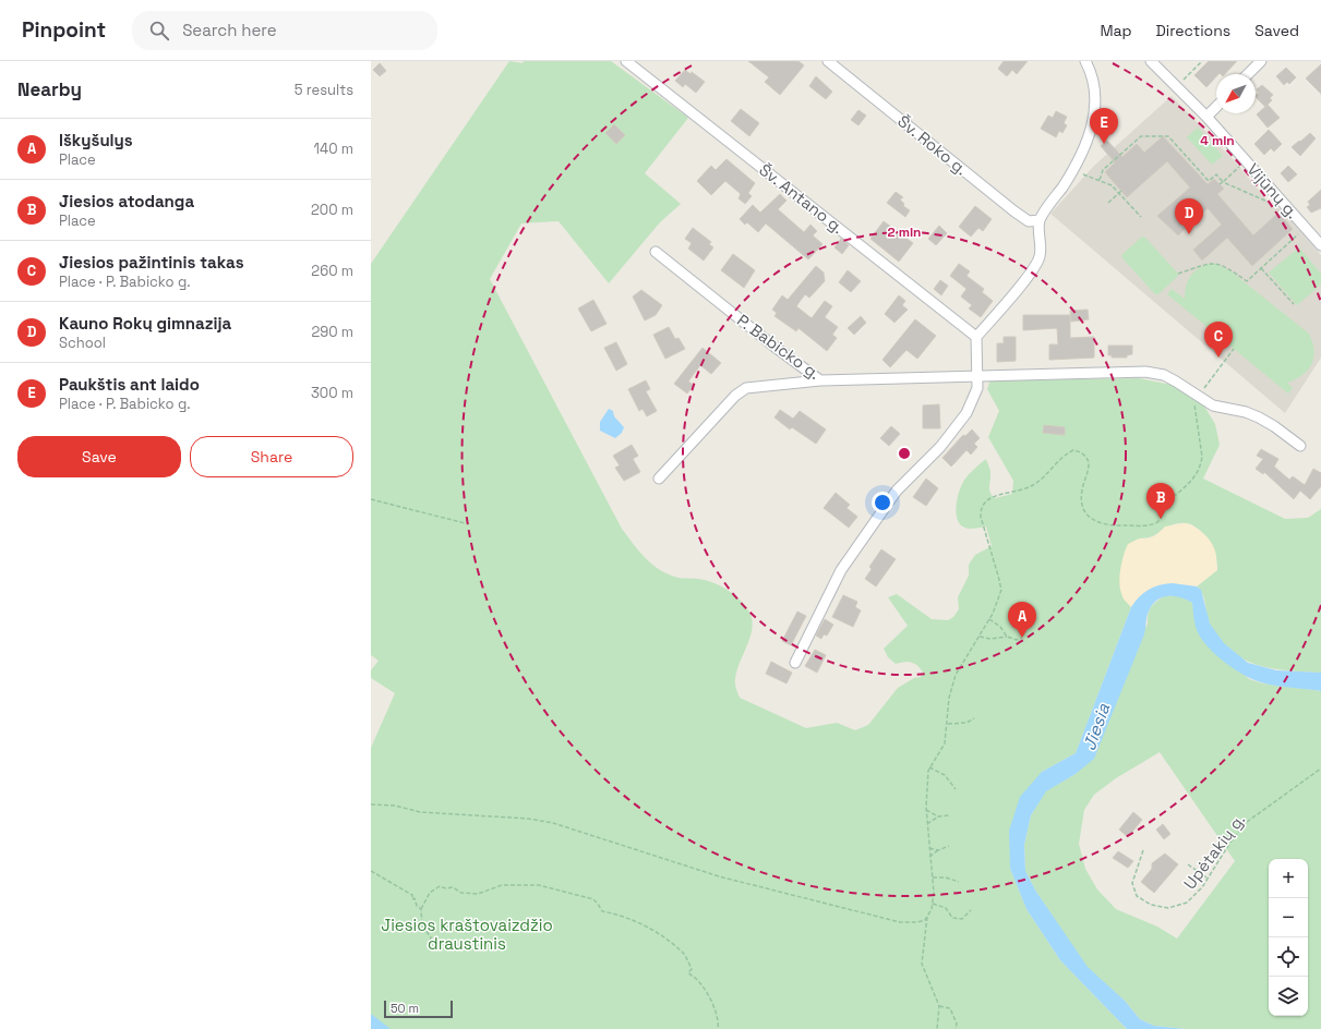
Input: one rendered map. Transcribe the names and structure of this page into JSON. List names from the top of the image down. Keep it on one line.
{"streets":{"street":["Šv. Roko g.","Vijūnų g.","Šv. Antano g.","P. Babicko g."],"path":["Upėtakių g."]},"water":["Jiesia"],"parks":["Jiesios kraštovaizdžio draustinis"],"scale_bar":"50 m","north":"bottom left","page":{"header":"Pinpoint","search":"Search here","nav":["Map","Directions","Saved"],"heading":["Nearby","5 results"],"pins":["E","D","C","B","A"],"list":[{"mark":"A","name":"Iškyšulys","note":"Place","value":"140 m"},{"mark":"B","name":"Jiesios atodanga","note":"Place","value":"200 m"},{"mark":"C","name":"Jiesios pažintinis takas","note":"Place · P. Babicko g.","value":"260 m"},{"mark":"D","name":"Kauno Rokų gimnazija","note":"School","value":"290 m"},{"mark":"E","name":"Paukštis ant laido","note":"Place · P. Babicko g.","value":"300 m"}],"buttons":["Save","Share"],"map_buttons":["+","−"],"scale":"50 m"},"rings":["4 min","2 min"]}
